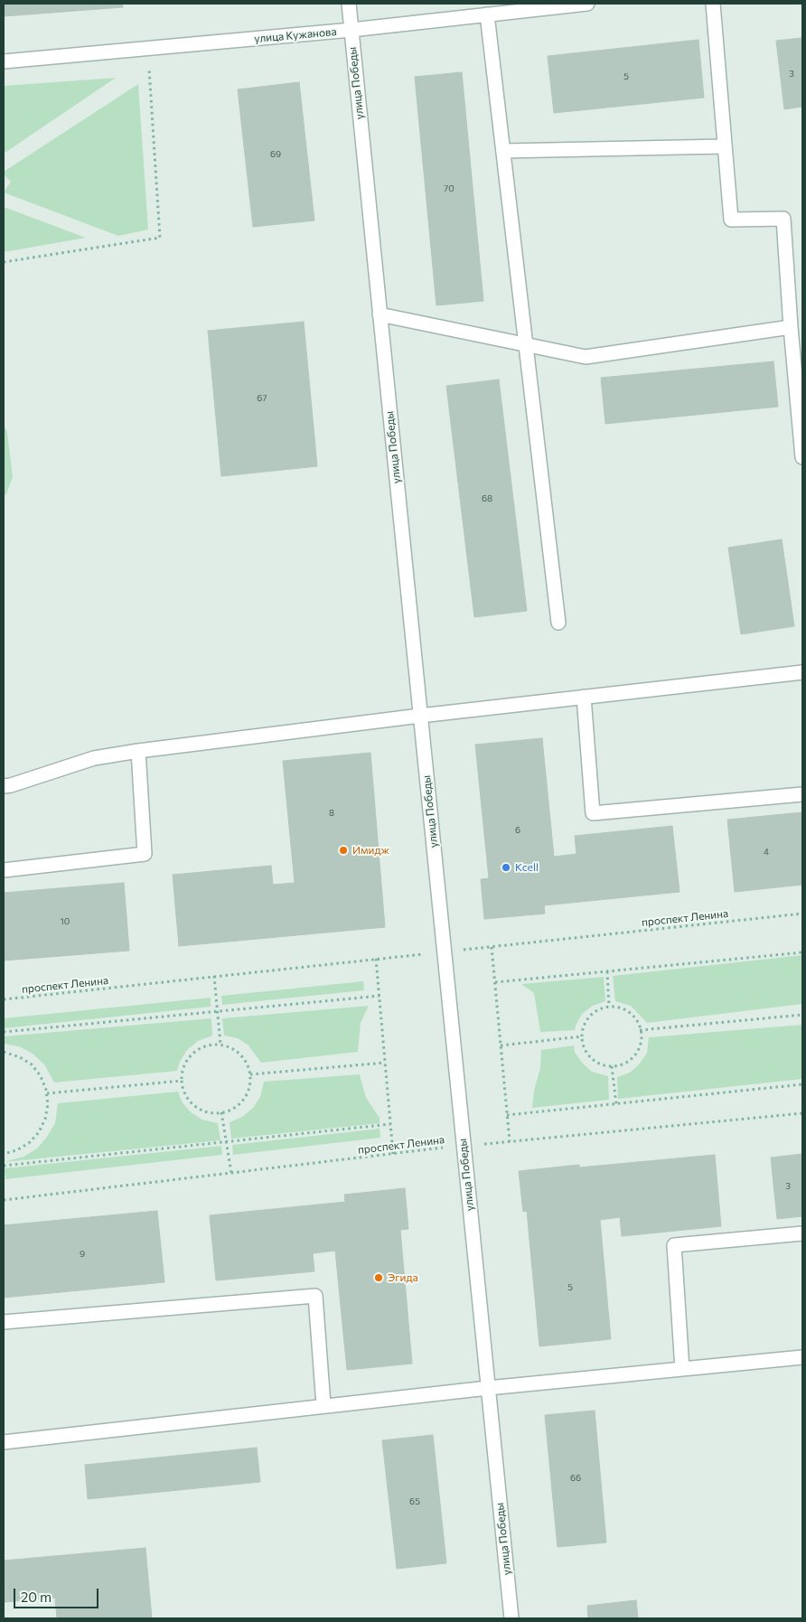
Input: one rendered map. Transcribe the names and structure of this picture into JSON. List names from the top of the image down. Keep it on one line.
{"streets":{"street":["улица Кужанова","улица Победы"],"path":["проспект Ленина"]},"crossings":[["улица Кужанова","улица Победы"],["улица Победы","проспект Ленина"]],"places":["Имидж","Kcell","Эгида"],"house_numbers":["3","5","69","70","67","68","8","6","4","10","3","9","5","66","65"],"scale_bar":"20 m"}
